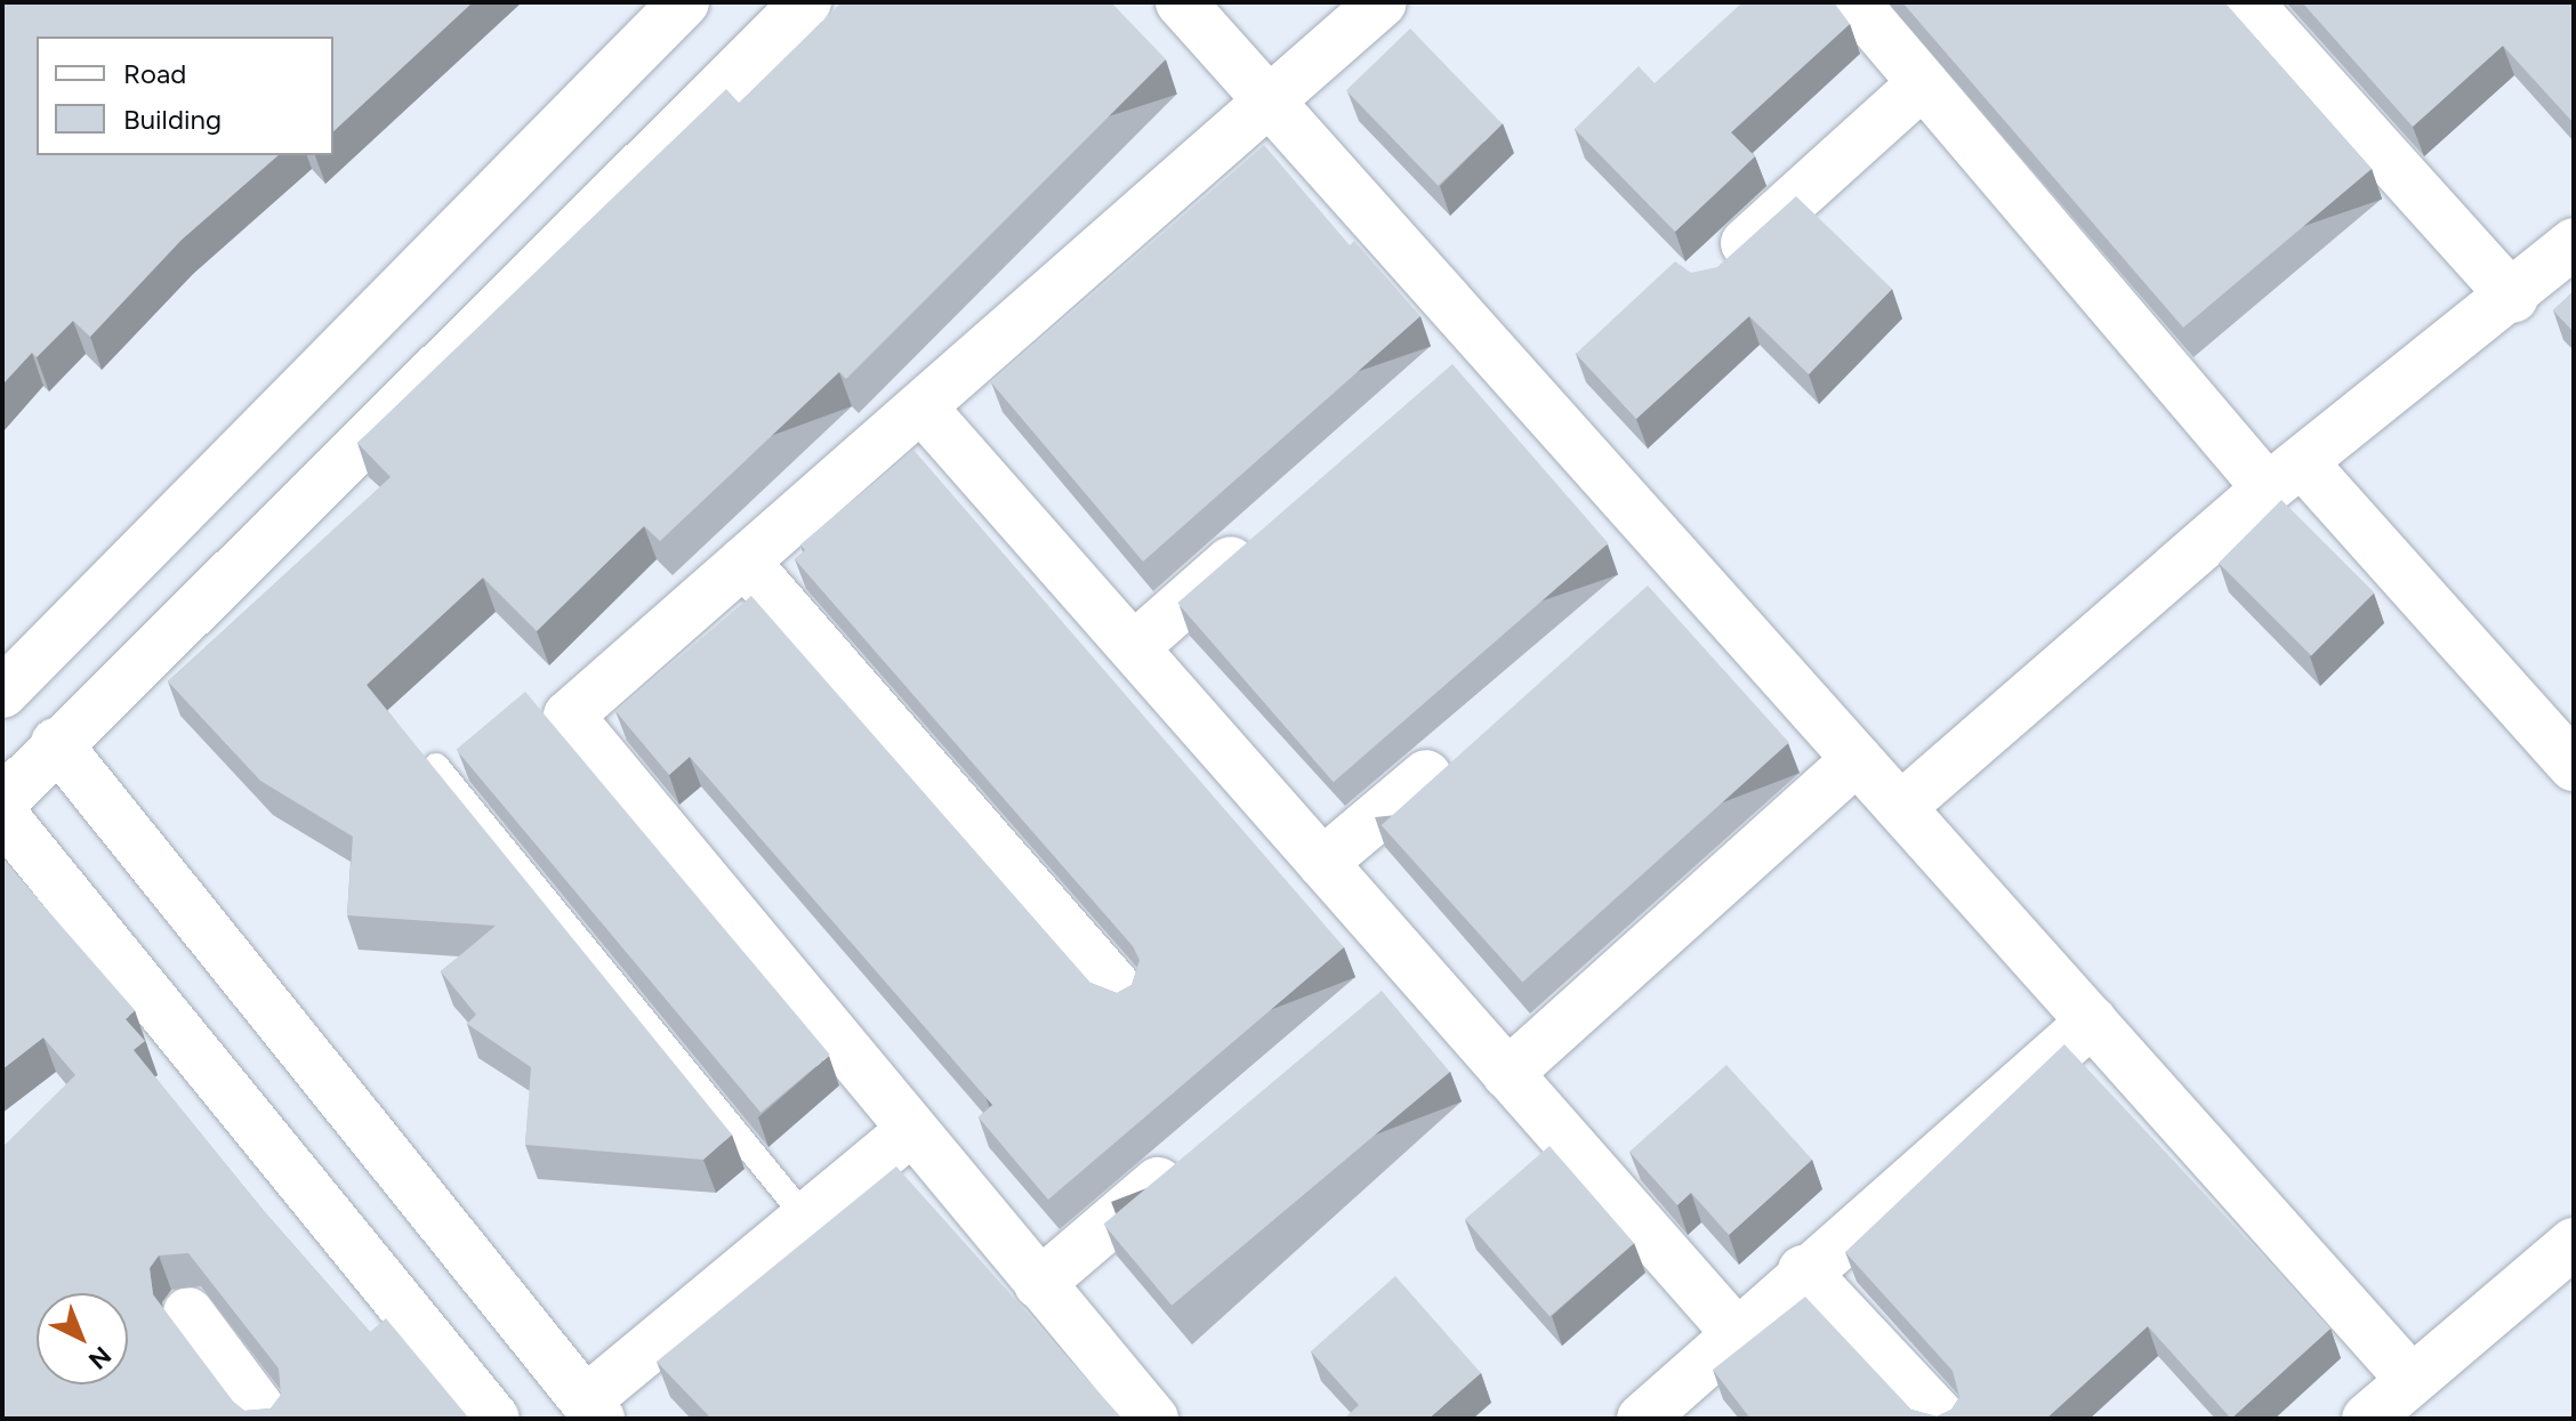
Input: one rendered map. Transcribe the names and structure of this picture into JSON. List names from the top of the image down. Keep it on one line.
{"legend":["Road","Building"],"north":"bottom right"}
